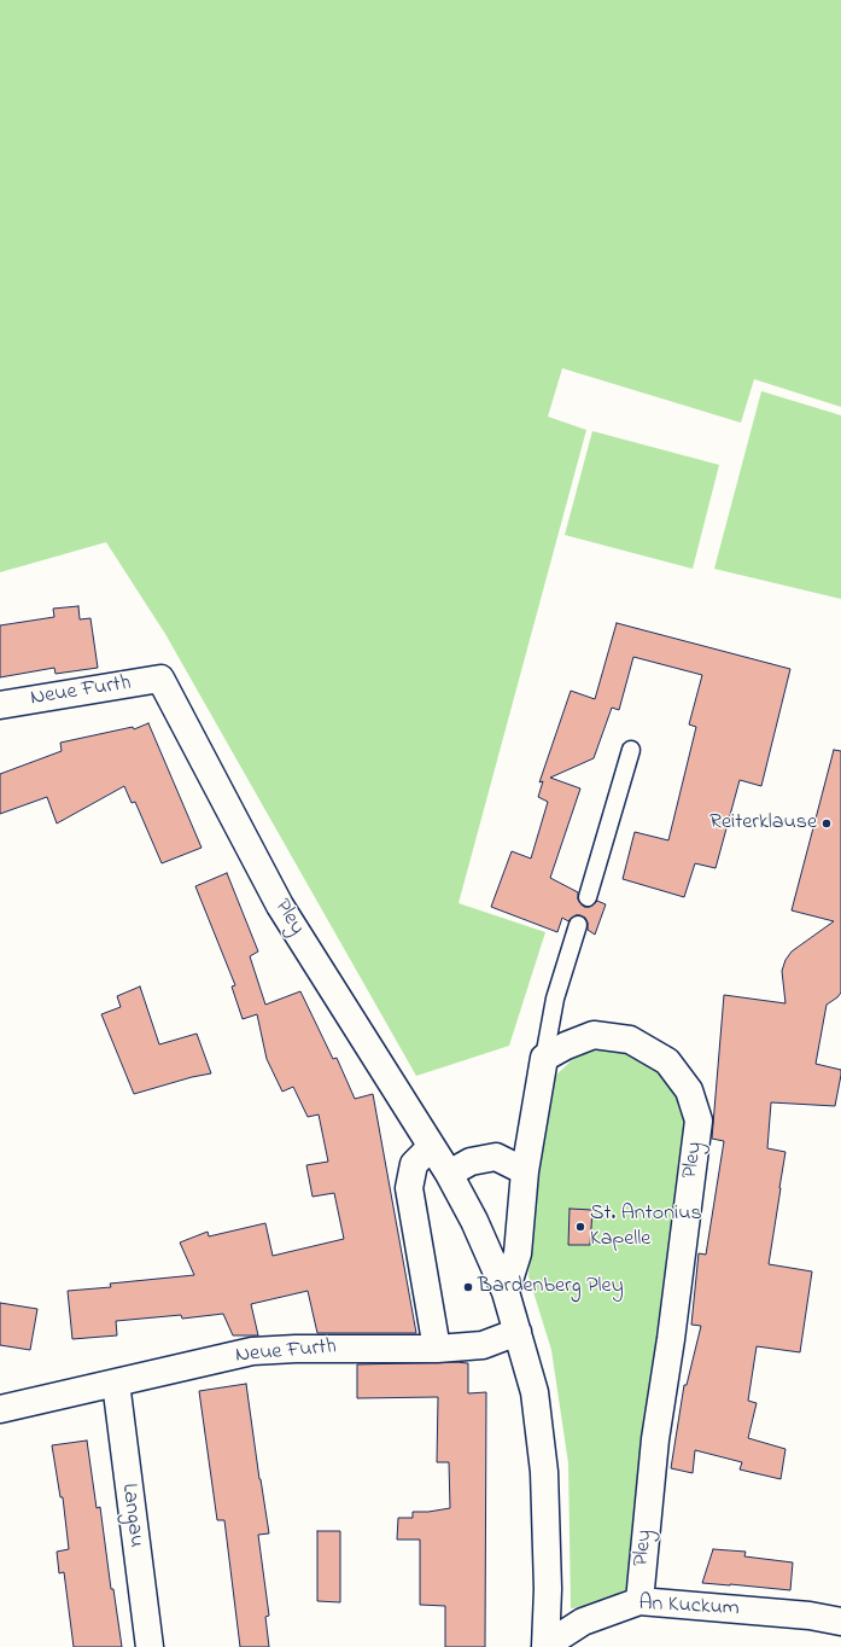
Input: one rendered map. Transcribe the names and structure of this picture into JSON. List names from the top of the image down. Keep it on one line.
{"streets":{"street":["Neue Furth","Pley","Langau","An Kuckum"]},"crossings":[["Neue Furth","Pley"],["Neue Furth","Langau"],["Pley","An Kuckum"]],"places":["Reiterklause","St. Antonius Kapelle","Bardenberg Pley"]}
